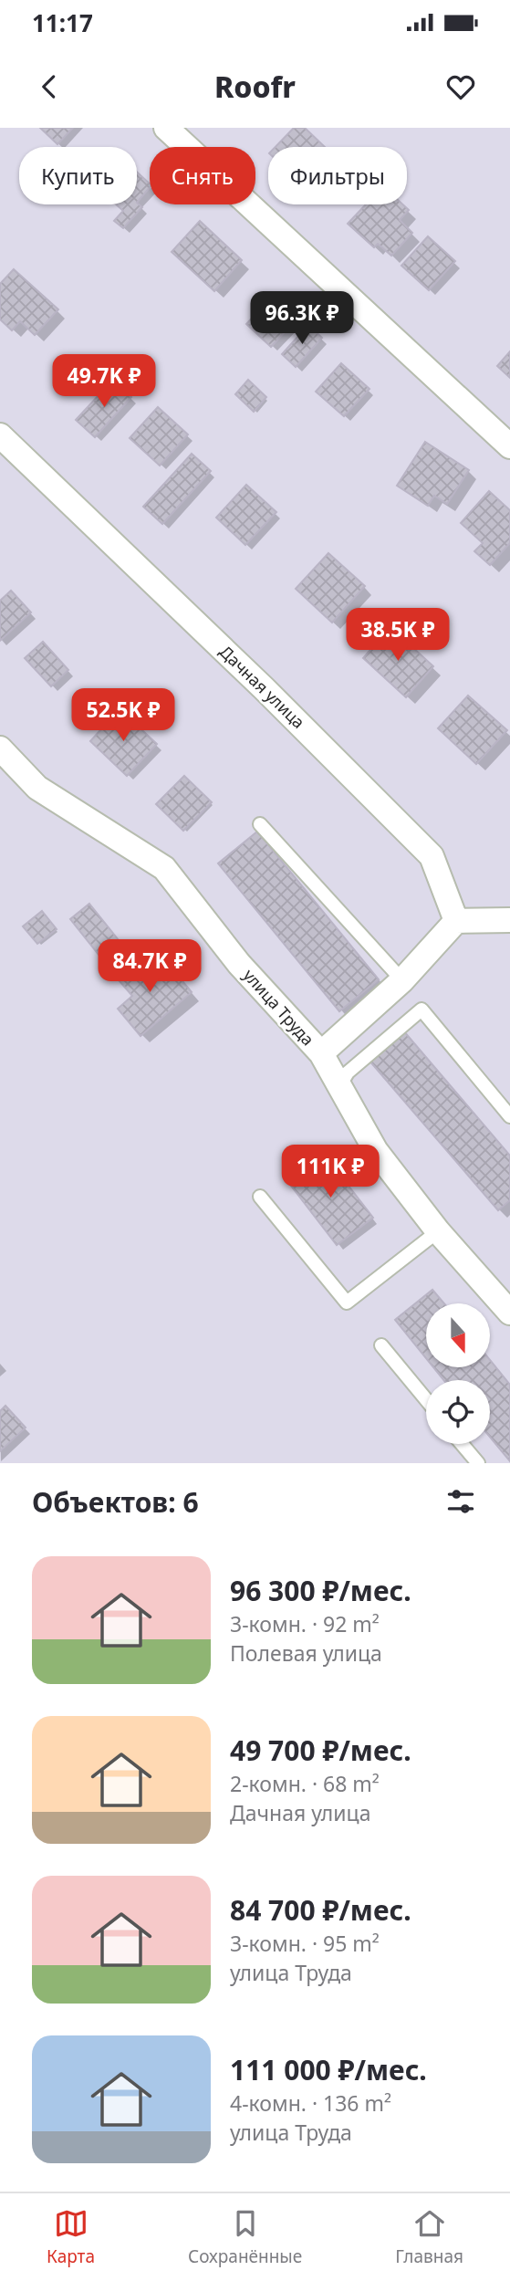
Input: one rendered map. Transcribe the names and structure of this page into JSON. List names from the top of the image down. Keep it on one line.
{"streets":{"street":["Дачная улица","улица Труда"]},"north":"bottom","page":{"status":"11:17","header":"Roofr","chip":["Купить","Снять","Фильтры"],"price":["96.3K ₽","49.7K ₽","38.5K ₽","52.5K ₽","84.7K ₽","111K ₽"],"heading":"Объектов: 6","list":[{"name":"96 300 ₽/мес.","note":"3-комн. · 92 m² · Полевая улица"},{"name":"49 700 ₽/мес.","note":"2-комн. · 68 m² · Дачная улица"},{"name":"84 700 ₽/мес.","note":"3-комн. · 95 m² · улица Труда"},{"name":"111 000 ₽/мес.","note":"4-комн. · 136 m² · улица Труда"}],"tabs":["Карта","Сохранённые","Главная"]}}
